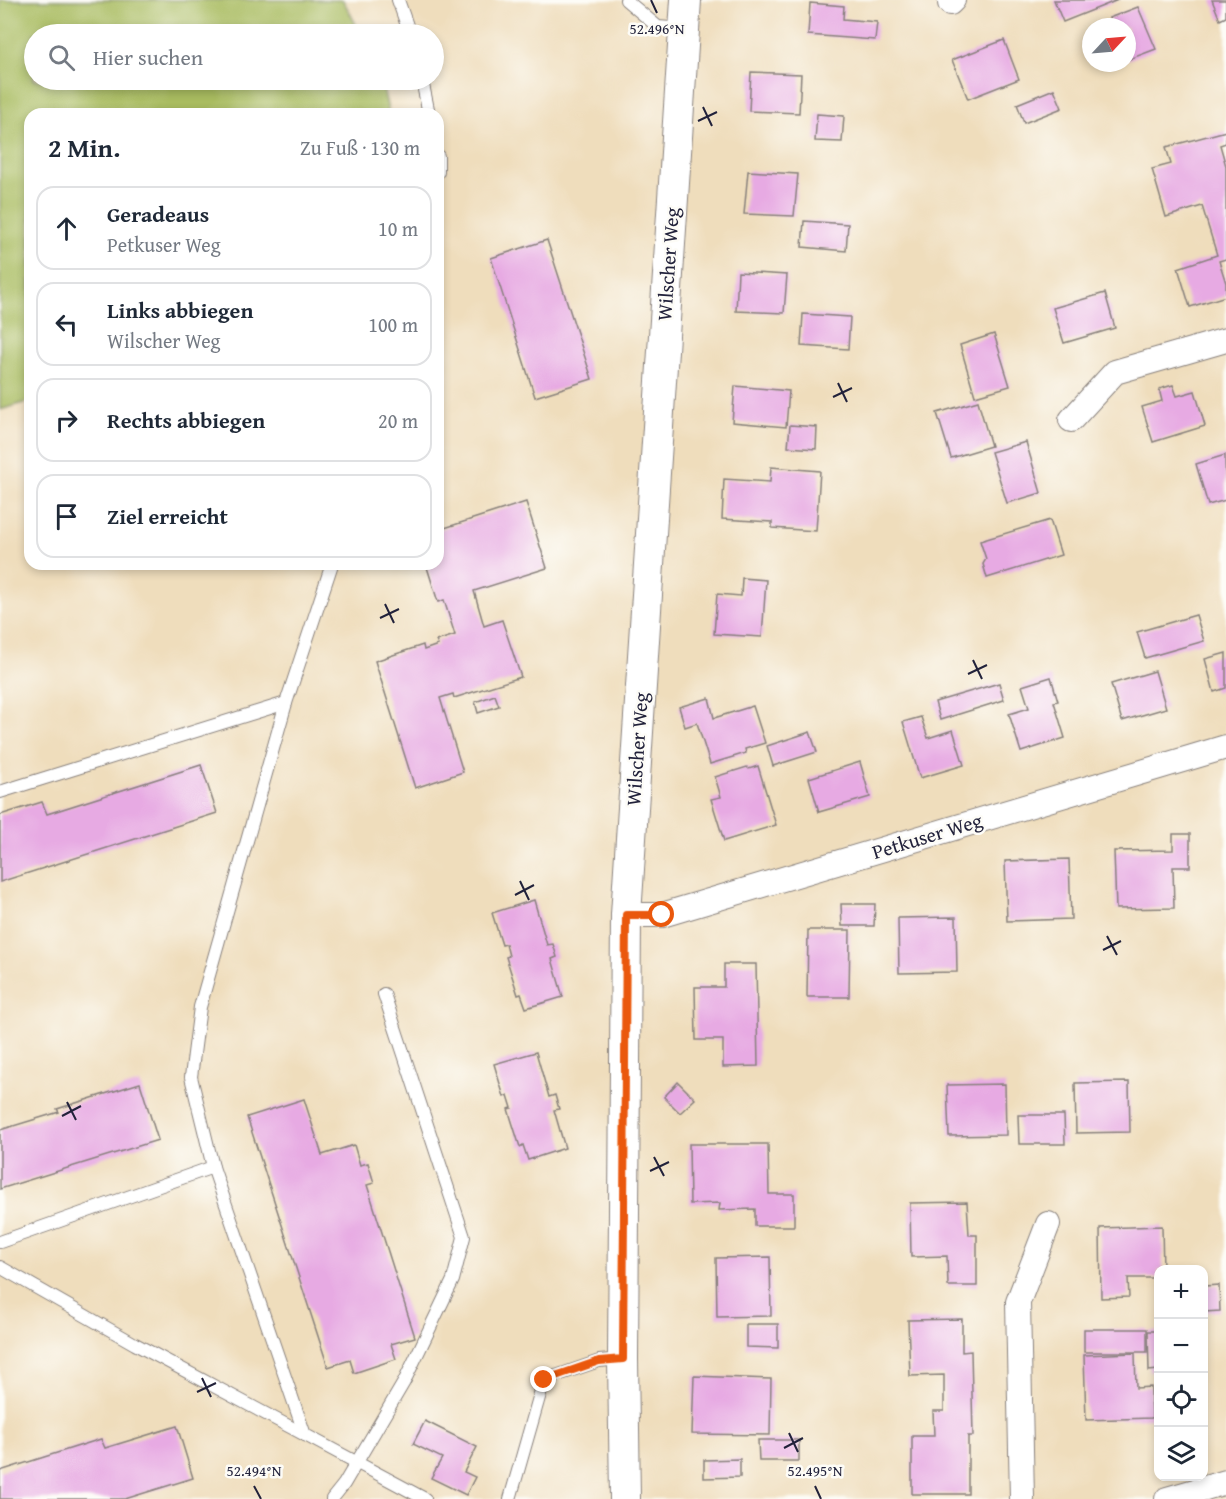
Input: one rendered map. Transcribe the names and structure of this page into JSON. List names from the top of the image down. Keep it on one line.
{"streets":{"street":["Wilscher Weg","Petkuser Weg"]},"crossings":[["Wilscher Weg","Petkuser Weg"]],"north":"top right","page":{"search":"Hier suchen","heading":["2 Min.","Zu Fuß · 130 m"],"list":[["Geradeaus","Petkuser Weg","10 m"],["Links abbiegen","Wilscher Weg","100 m"],["Rechts abbiegen","20 m"],"Ziel erreicht"],"map_buttons":["+","−"]},"coordinates":["52.496°N","52.494°N","52.495°N"]}
